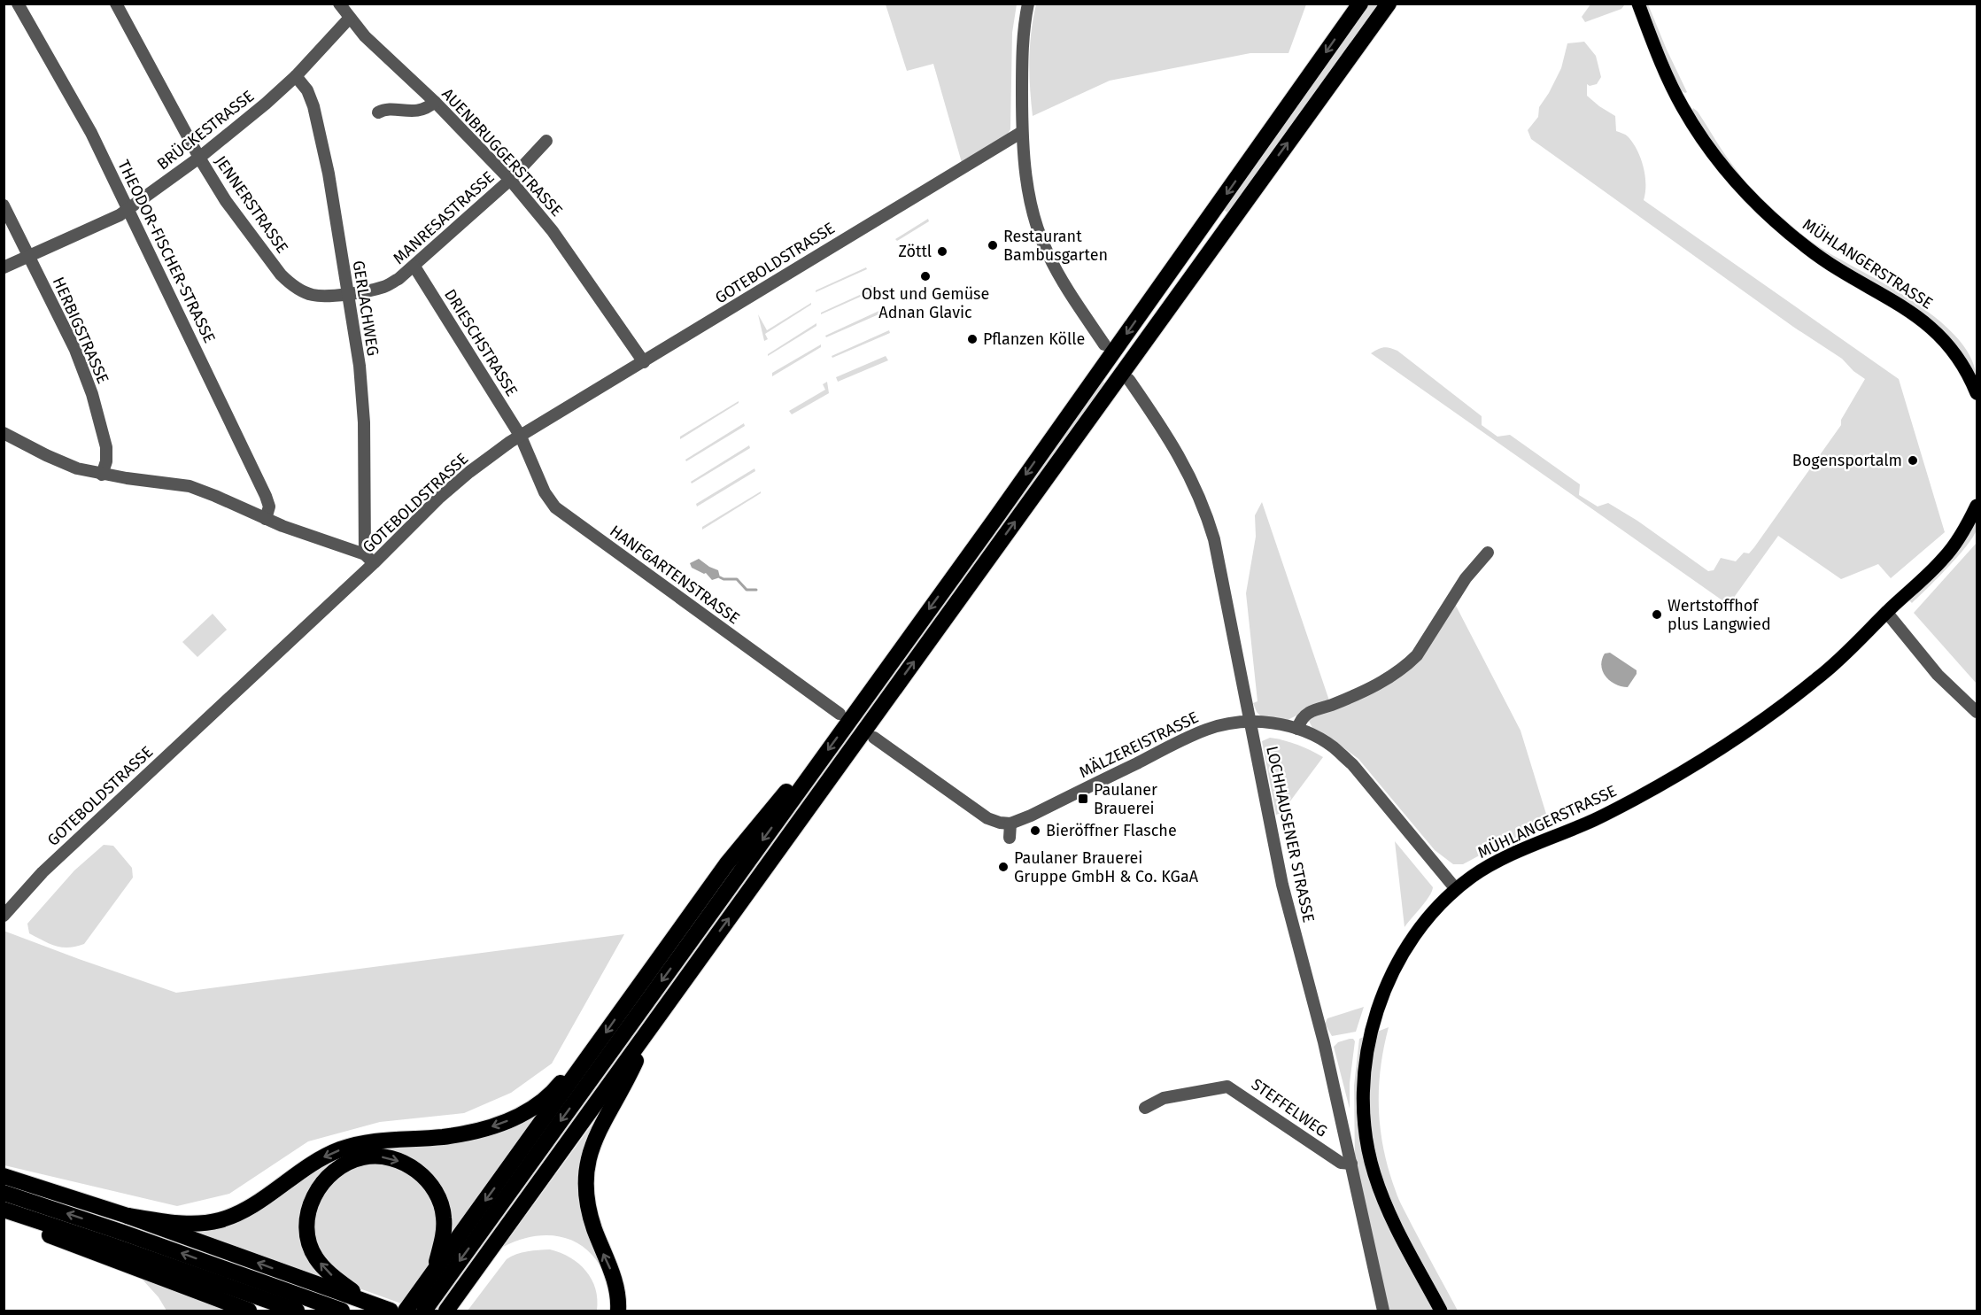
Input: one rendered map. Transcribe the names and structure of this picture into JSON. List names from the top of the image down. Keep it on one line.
{"streets":{"main road":["MÜHLANGERSTRASSE"],"street":["BRÜCKESTRASSE","AUENBRUGGERSTRASSE","JENNERSTRASSE","MANRESASTRASSE","THEODOR-FISCHER-STRASSE","GOTEBOLDSTRASSE","GERLACHWEG","HERBIGSTRASSE","DRIESCHSTRASSE","HANFGARTENSTRASSE","MÄLZEREISTRASSE","LOCHHAUSENER STRASSE","STEFFELWEG"]},"crossings":[["BRÜCKESTRASSE","AUENBRUGGERSTRASSE"],["BRÜCKESTRASSE","JENNERSTRASSE"],["BRÜCKESTRASSE","THEODOR-FISCHER-STRASSE"],["BRÜCKESTRASSE","GERLACHWEG"],["BRÜCKESTRASSE","HERBIGSTRASSE"],["AUENBRUGGERSTRASSE","MANRESASTRASSE"],["AUENBRUGGERSTRASSE","GOTEBOLDSTRASSE"],["JENNERSTRASSE","MANRESASTRASSE"],["JENNERSTRASSE","GERLACHWEG"],["MANRESASTRASSE","GERLACHWEG"],["MANRESASTRASSE","DRIESCHSTRASSE"],["GOTEBOLDSTRASSE","GERLACHWEG"],["GOTEBOLDSTRASSE","DRIESCHSTRASSE"],["GOTEBOLDSTRASSE","HANFGARTENSTRASSE"],["MÜHLANGERSTRASSE","MÄLZEREISTRASSE"],["DRIESCHSTRASSE","HANFGARTENSTRASSE"],["MÄLZEREISTRASSE","LOCHHAUSENER STRASSE"],["LOCHHAUSENER STRASSE","STEFFELWEG"]],"places":{"other":["Restaurant Bambusgarten","Zöttl","Obst und Gemüse Adnan Glavic","Pflanzen Kölle","Bogensportalm","Wertstoffhof plus Langwied","Bieröffner Flasche","Paulaner Brauerei Gruppe GmbH & Co. KGaA"],"transit":["Paulaner Brauerei"]}}
